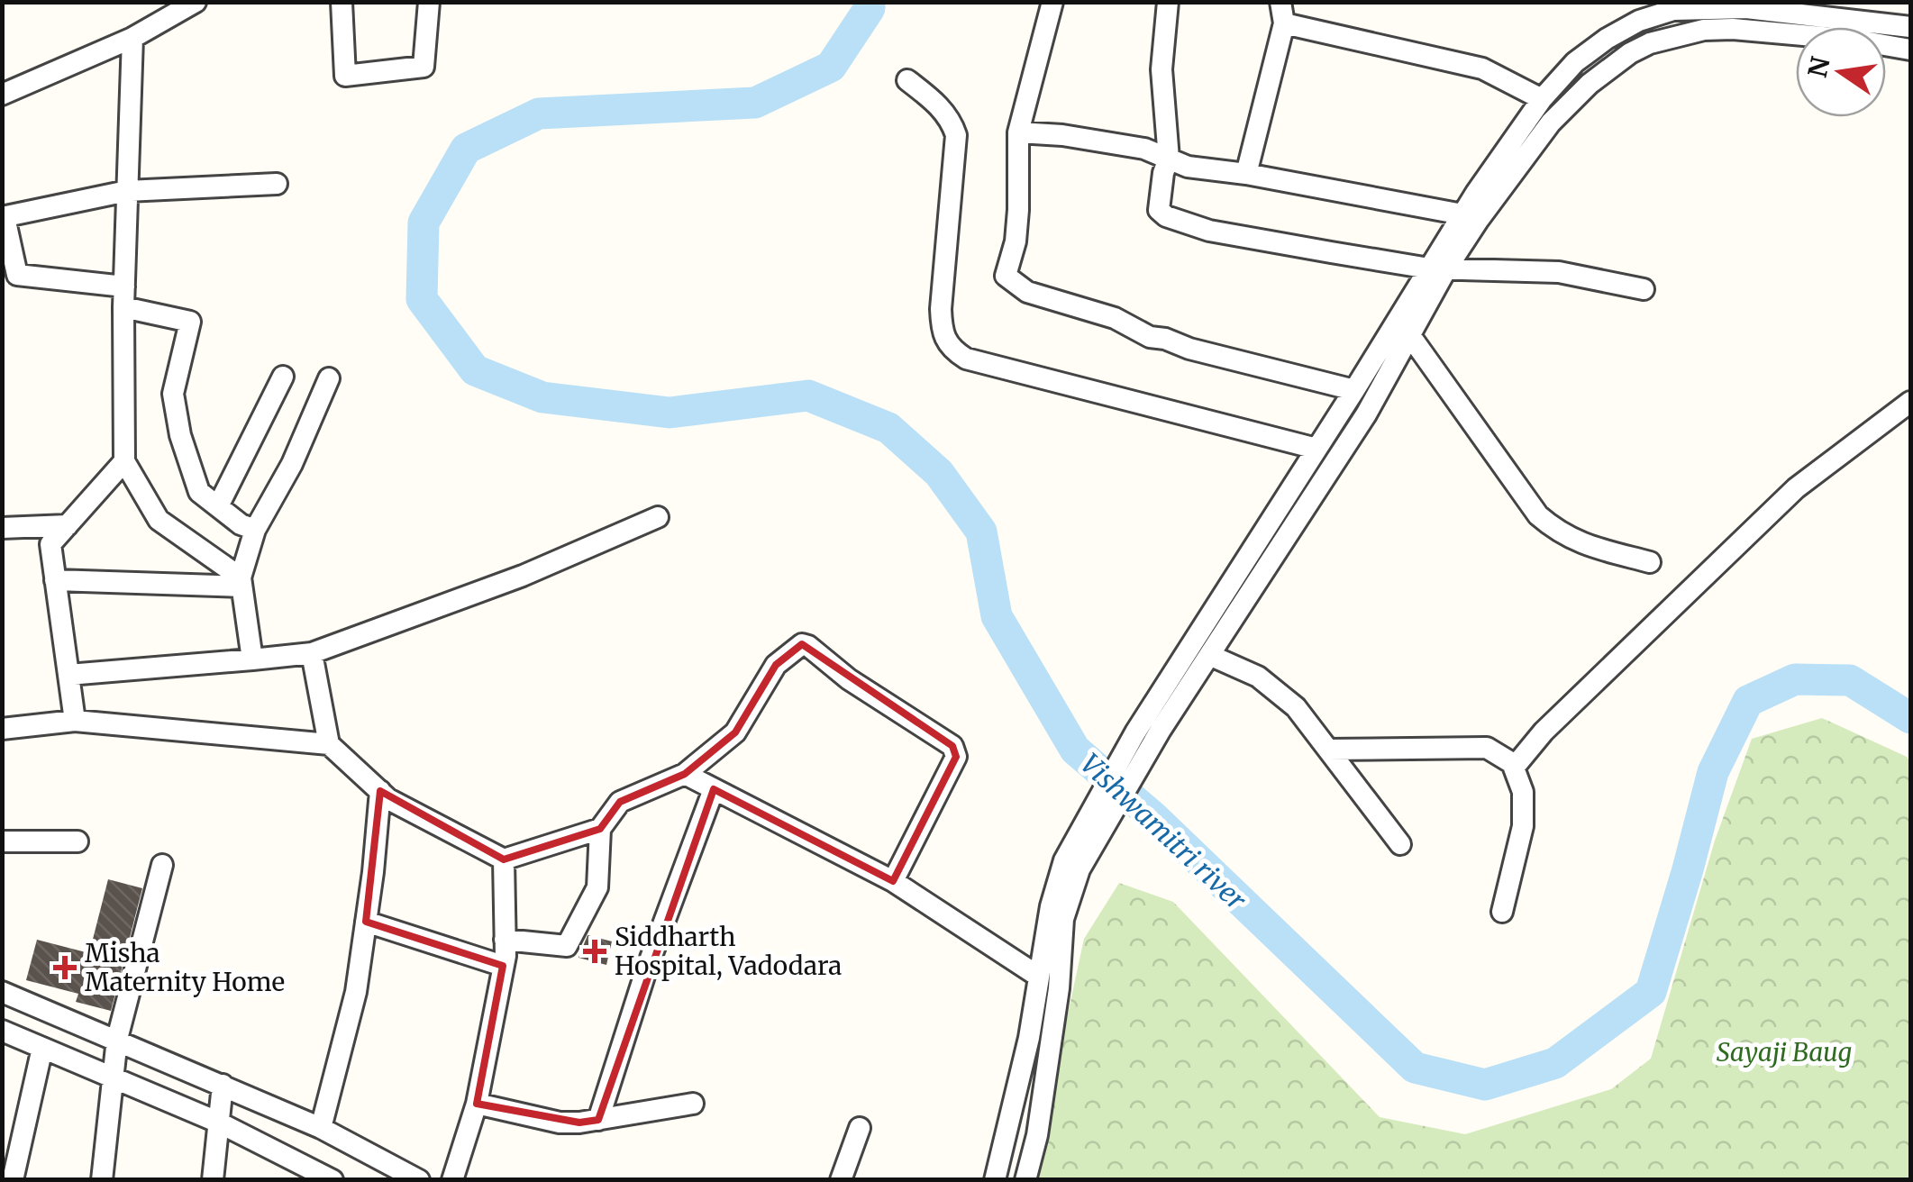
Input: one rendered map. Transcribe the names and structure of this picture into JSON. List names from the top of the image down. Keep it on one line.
{"water":["Vishwamitri river"],"parks":["Sayaji Baug"],"places":{"health":["Siddharth Hospital, Vadodara","Misha Maternity Home"]},"north":"left"}
